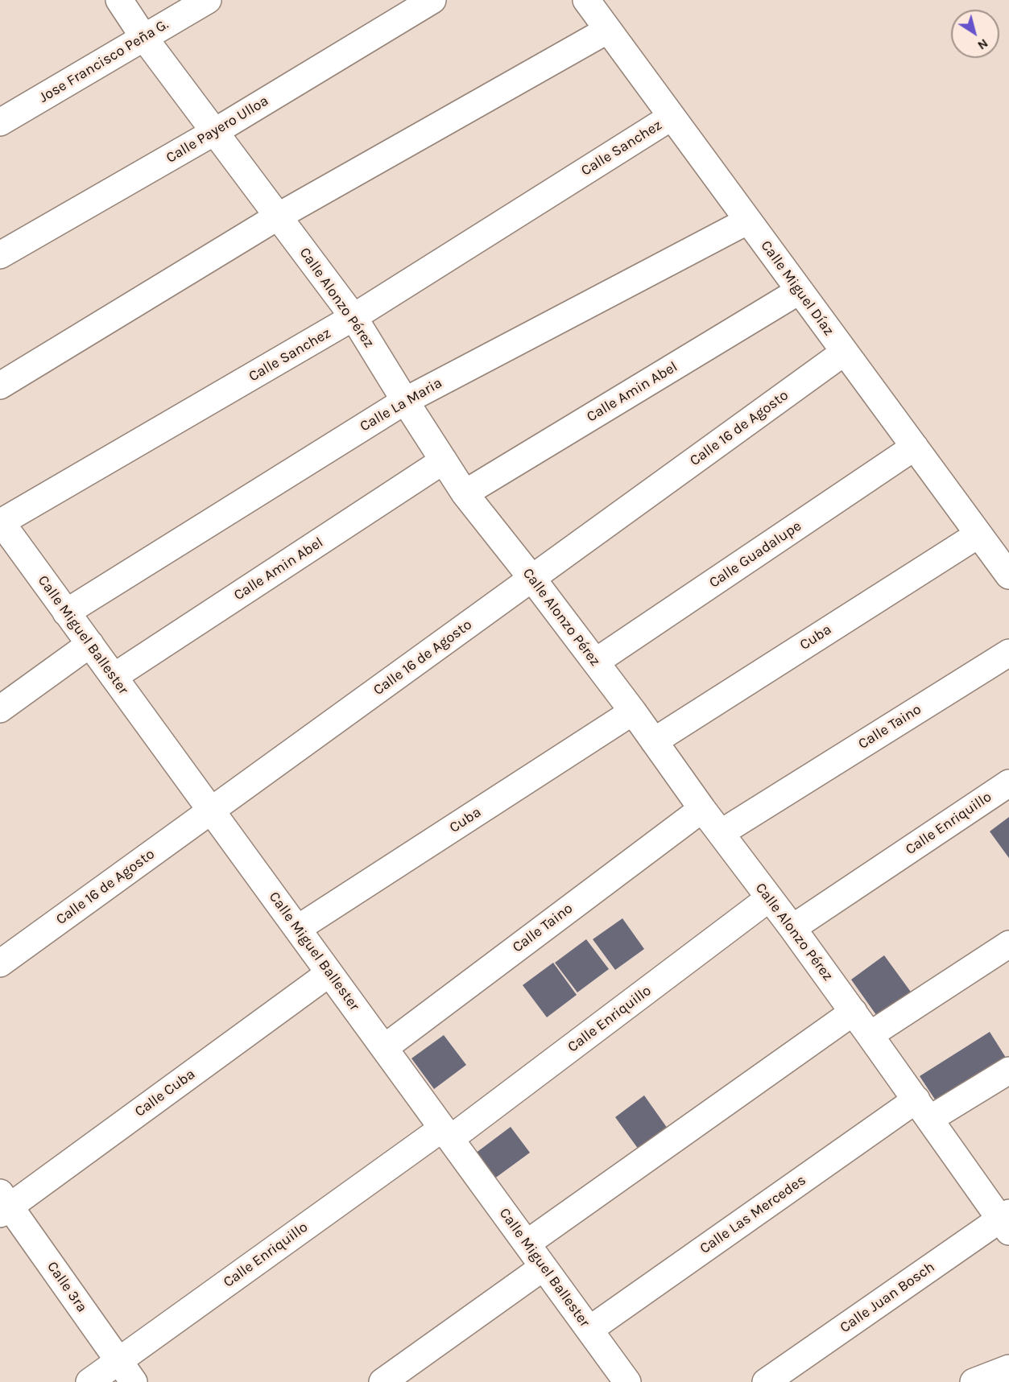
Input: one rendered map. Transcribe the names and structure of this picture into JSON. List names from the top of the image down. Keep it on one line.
{"streets":{"street":["Jose Francisco Peña G.","Calle Payero Ulloa","Calle Sanchez","Calle Miguel Díaz","Calle Alonzo Pérez","Calle Amin Abel","Calle La Maria","Calle 16 de Agosto","Calle Guadalupe","Calle Miguel Ballester","Cuba","Calle Taino","Calle Enriquillo","Calle Cuba","Calle Las Mercedes","Calle 3ra","Calle Juan Bosch"]},"crossings":[["Jose Francisco Peña G.","Calle Alonzo Pérez"],["Calle Payero Ulloa","Calle Alonzo Pérez"],["Calle Sanchez","Calle Miguel Díaz"],["Calle Sanchez","Calle Alonzo Pérez"],["Calle Sanchez","Calle Miguel Ballester"],["Calle Miguel Díaz","Calle Amin Abel"],["Calle Miguel Díaz","Calle La Maria"],["Calle Miguel Díaz","Calle 16 de Agosto"],["Calle Miguel Díaz","Calle Guadalupe"],["Calle Miguel Díaz","Cuba"],["Calle Alonzo Pérez","Calle Amin Abel"],["Calle Alonzo Pérez","Calle La Maria"],["Calle Alonzo Pérez","Calle 16 de Agosto"],["Calle Alonzo Pérez","Calle Guadalupe"],["Calle Alonzo Pérez","Cuba"],["Calle Alonzo Pérez","Calle Taino"],["Calle Alonzo Pérez","Calle Enriquillo"],["Calle Alonzo Pérez","Calle Las Mercedes"],["Calle Alonzo Pérez","Calle Juan Bosch"],["Calle Amin Abel","Calle Miguel Ballester"],["Calle La Maria","Calle Miguel Ballester"],["Calle 16 de Agosto","Calle Miguel Ballester"],["Calle Miguel Ballester","Cuba"],["Calle Miguel Ballester","Calle Taino"],["Calle Miguel Ballester","Calle Enriquillo"],["Calle Miguel Ballester","Calle Cuba"],["Calle Miguel Ballester","Calle Las Mercedes"],["Calle Enriquillo","Calle 3ra"],["Calle Cuba","Calle 3ra"]],"north":"bottom right"}
